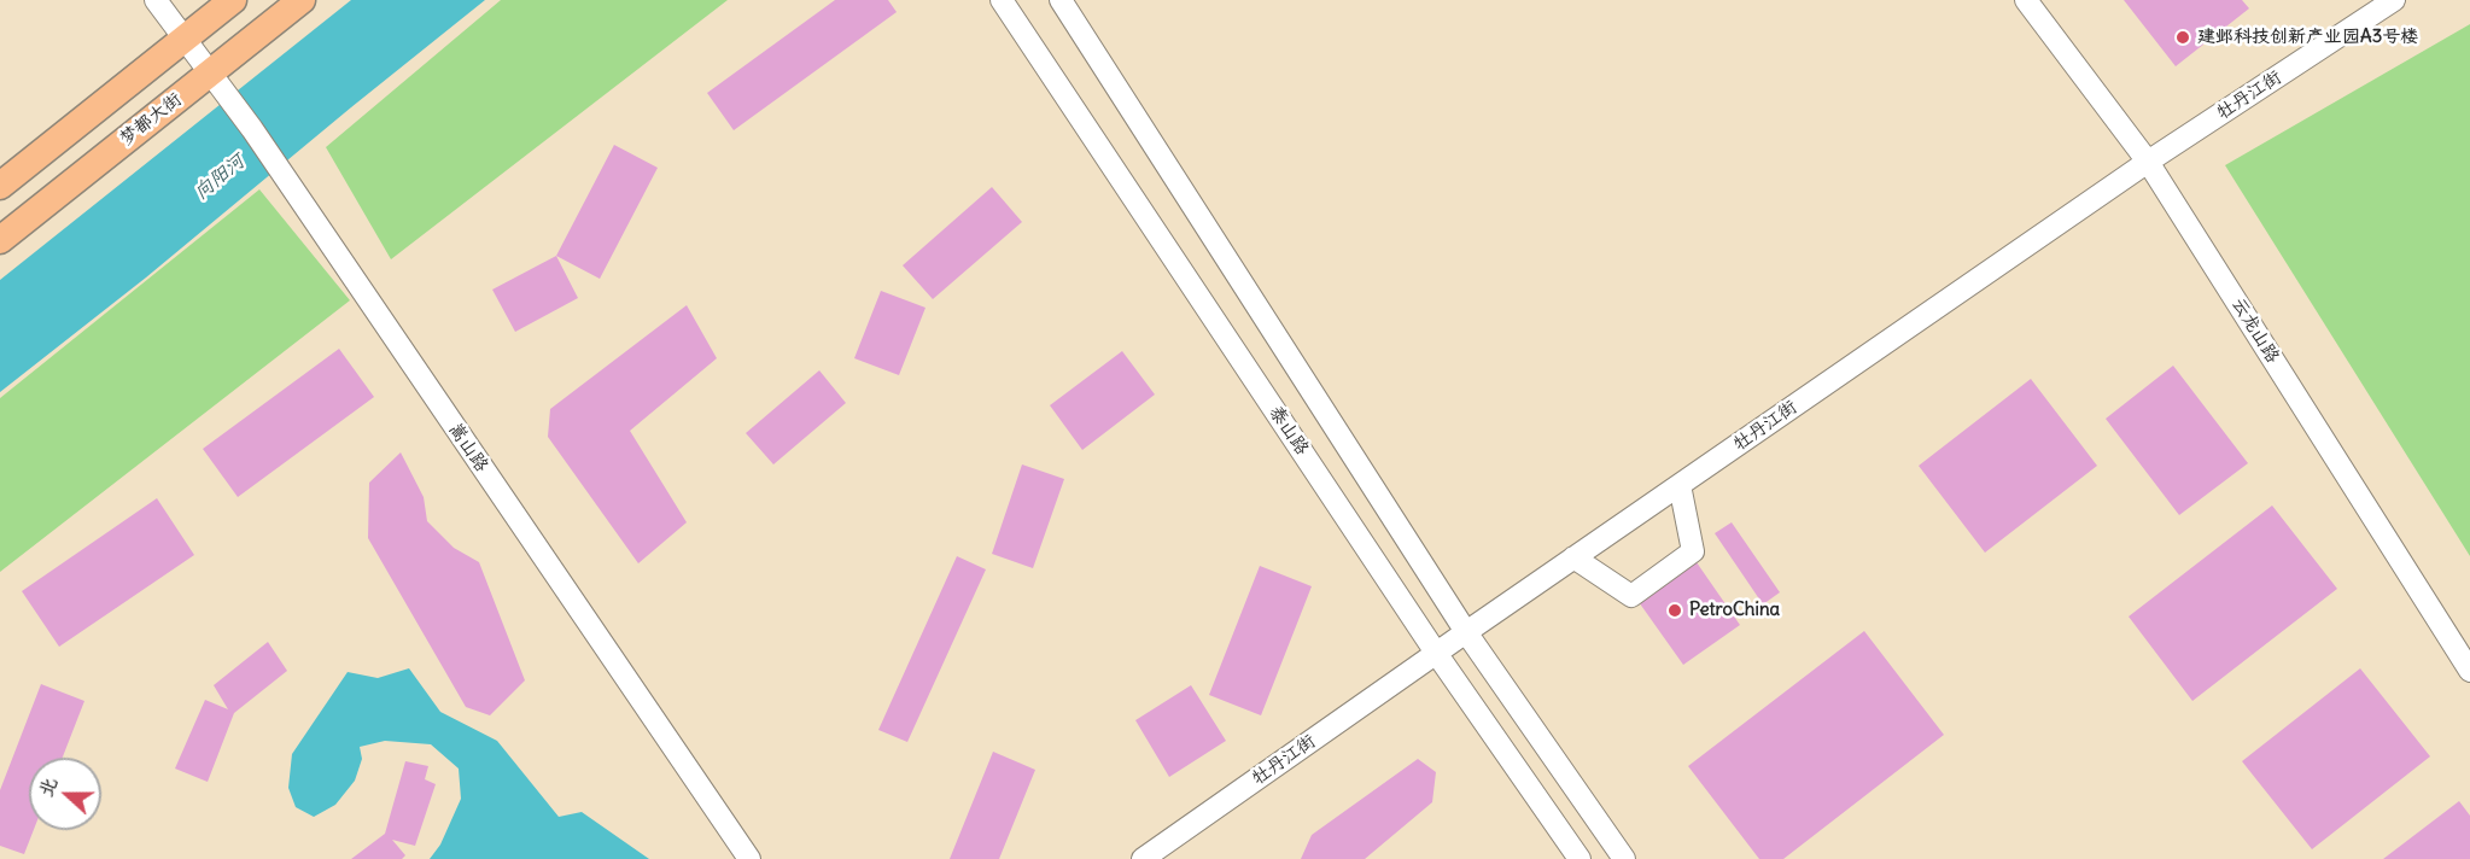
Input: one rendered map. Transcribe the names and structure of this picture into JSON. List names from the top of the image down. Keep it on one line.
{"streets":{"main road":["梦都大街"],"street":["牡丹江街","云龙山路","泰山路","嵩山路"]},"crossings":[["牡丹江街","云龙山路"],["牡丹江街","泰山路"],["梦都大街","嵩山路"]],"water":["向阳河"],"places":["建邺科技创新产业园A3号楼","PetroChina"],"north":"left"}
